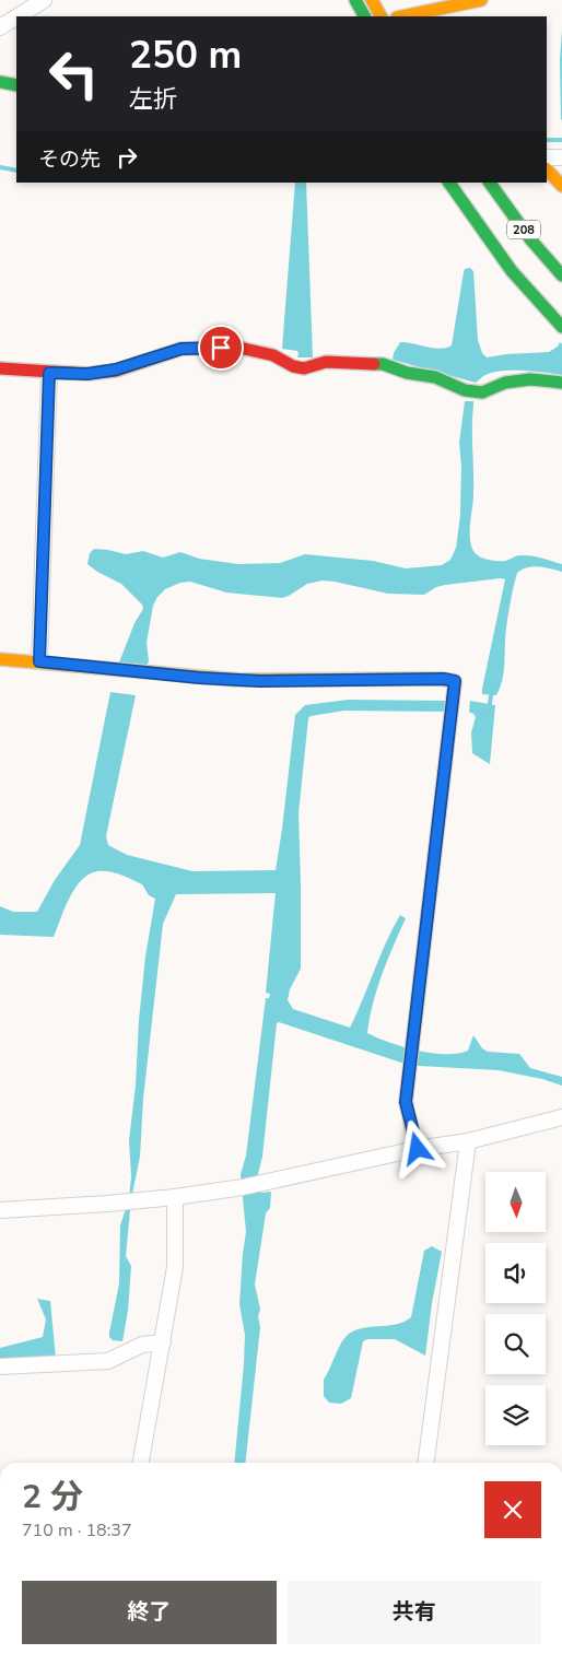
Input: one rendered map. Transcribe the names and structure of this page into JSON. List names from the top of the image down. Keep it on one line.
{"streets":{"main road":["208"]},"north":"bottom","page":{"turn":["250 m","左折"],"then":"その先","heading":["2 分","710 m · 18:37"],"buttons":["終了","共有"]}}
